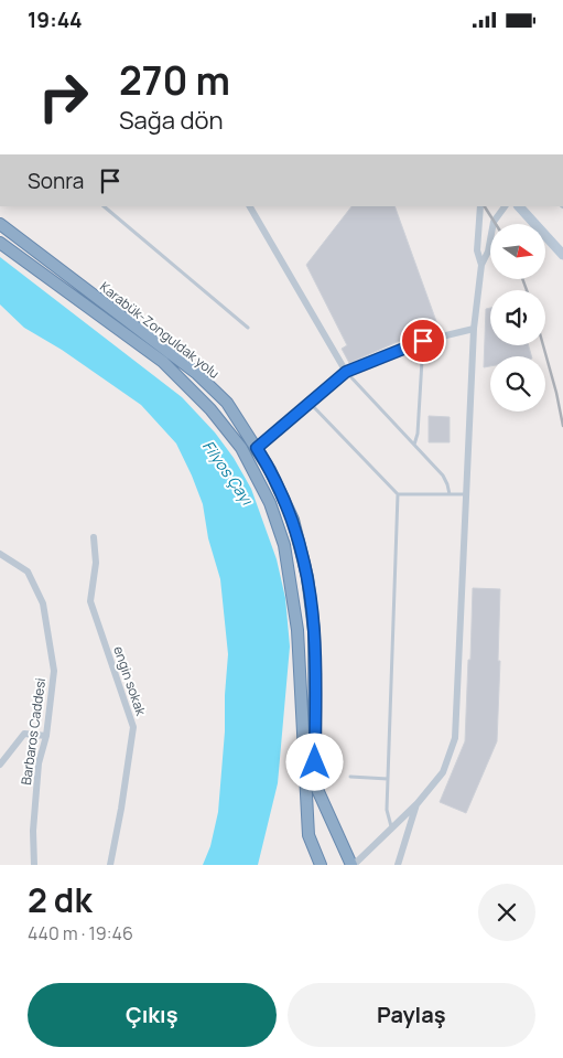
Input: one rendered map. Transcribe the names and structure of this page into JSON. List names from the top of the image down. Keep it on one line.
{"streets":{"highway":["Karabük-Zonguldak yolu"],"street":["engin sokak","Barbaros Caddesi"]},"water":["Filyos Çayı"],"north":"right","page":{"status":"19:44","turn":["270 m","Sağa dön"],"then":"Sonra","heading":["2 dk","440 m · 19:46"],"buttons":["Çıkış","Paylaş"]}}
